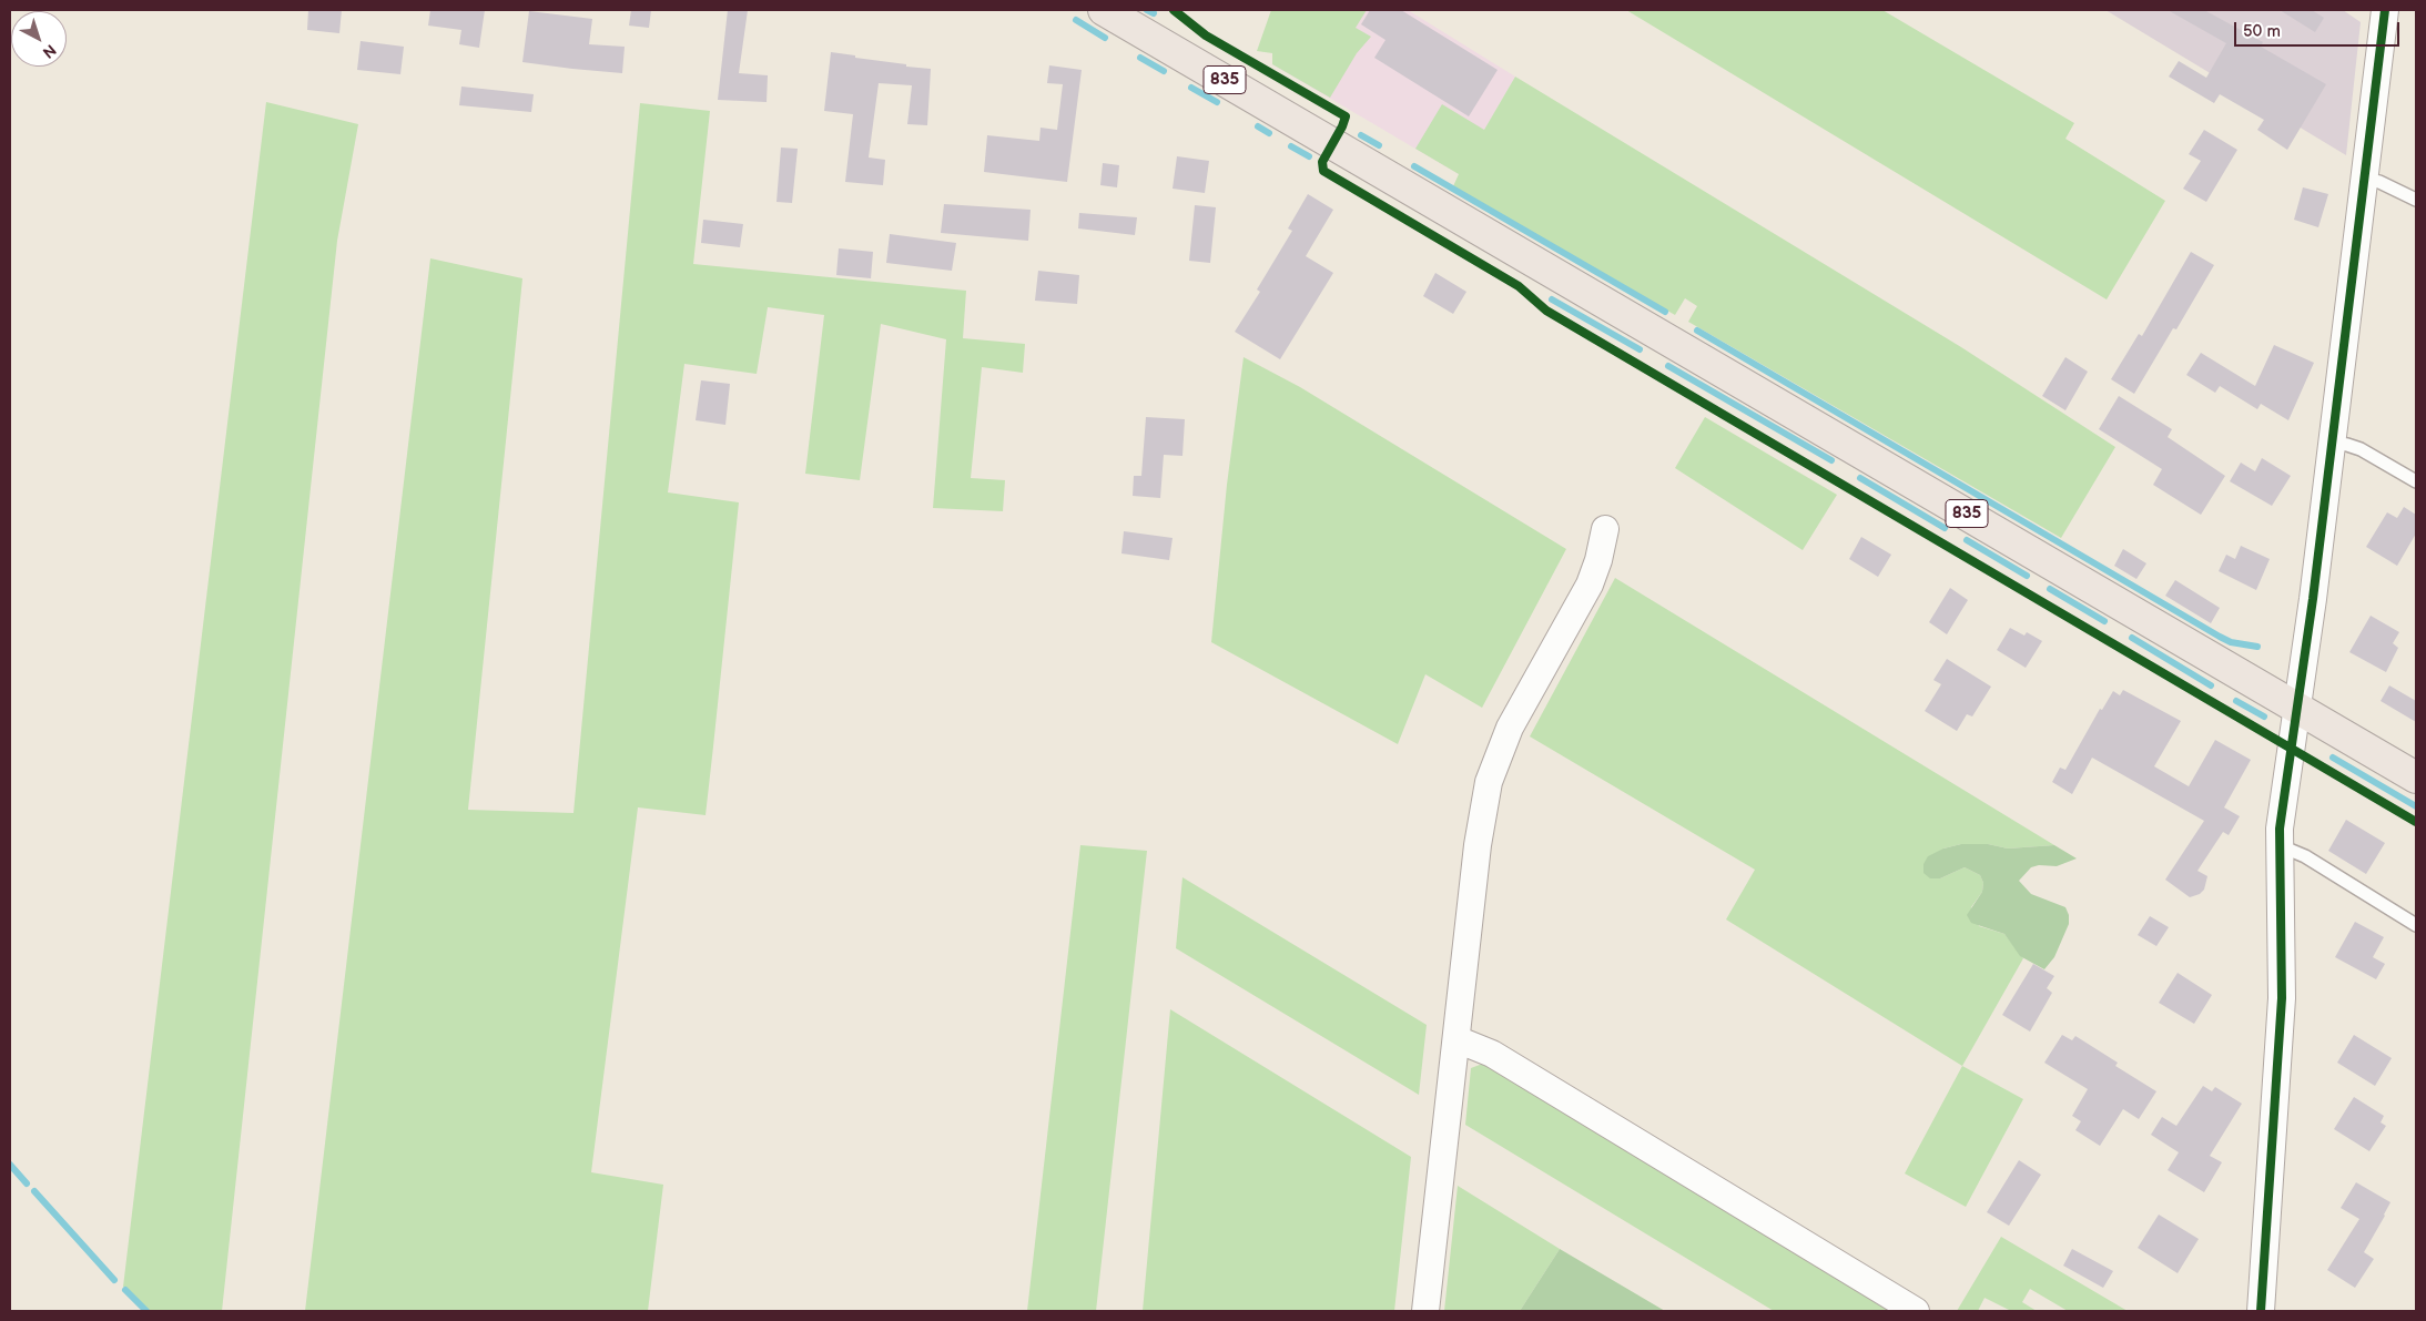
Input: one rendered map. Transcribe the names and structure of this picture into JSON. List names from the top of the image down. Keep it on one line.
{"streets":{"main road":["835"]},"scale_bar":"50 m","north":"bottom right"}
